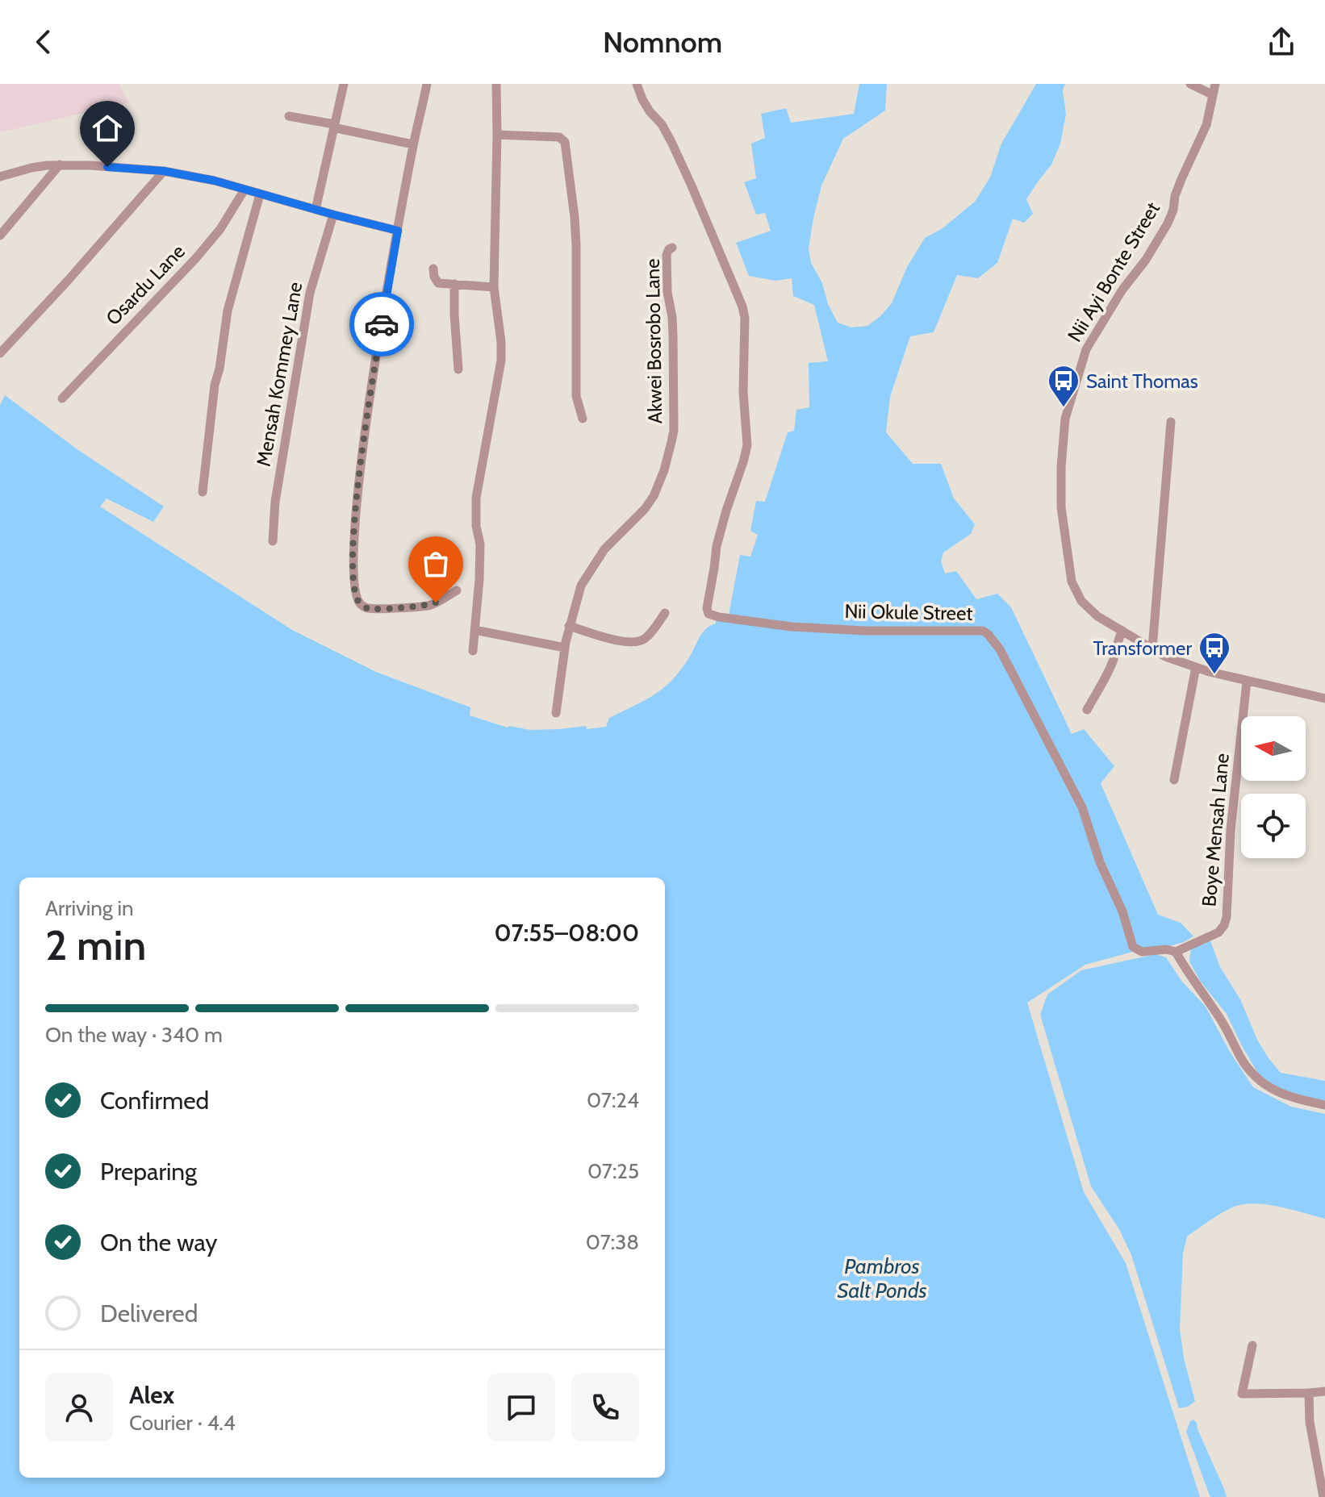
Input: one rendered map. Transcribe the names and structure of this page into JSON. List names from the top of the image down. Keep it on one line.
{"streets":{"street":["Nii Ayi Bonte Street","Osardu Lane","Akwei Bosrobo Lane","Mensah Kommey Lane","Nii Okule Street","Boye Mensah Lane"]},"crossings":[["Nii Ayi Bonte Street","Boye Mensah Lane"],["Nii Okule Street","Boye Mensah Lane"]],"water":["Pambros Salt Ponds"],"places":{"bus stop":["Saint Thomas","Transformer"]},"north":"left","page":{"header":"Nomnom","heading":["2 min","Arriving in","07:55–08:00"],"panel":["Alex","Courier · 4.4"],"bar":"On the way · 340 m","list":[["Confirmed","07:24"],["Preparing","07:25"],["On the way","07:38"],"Delivered"]}}
